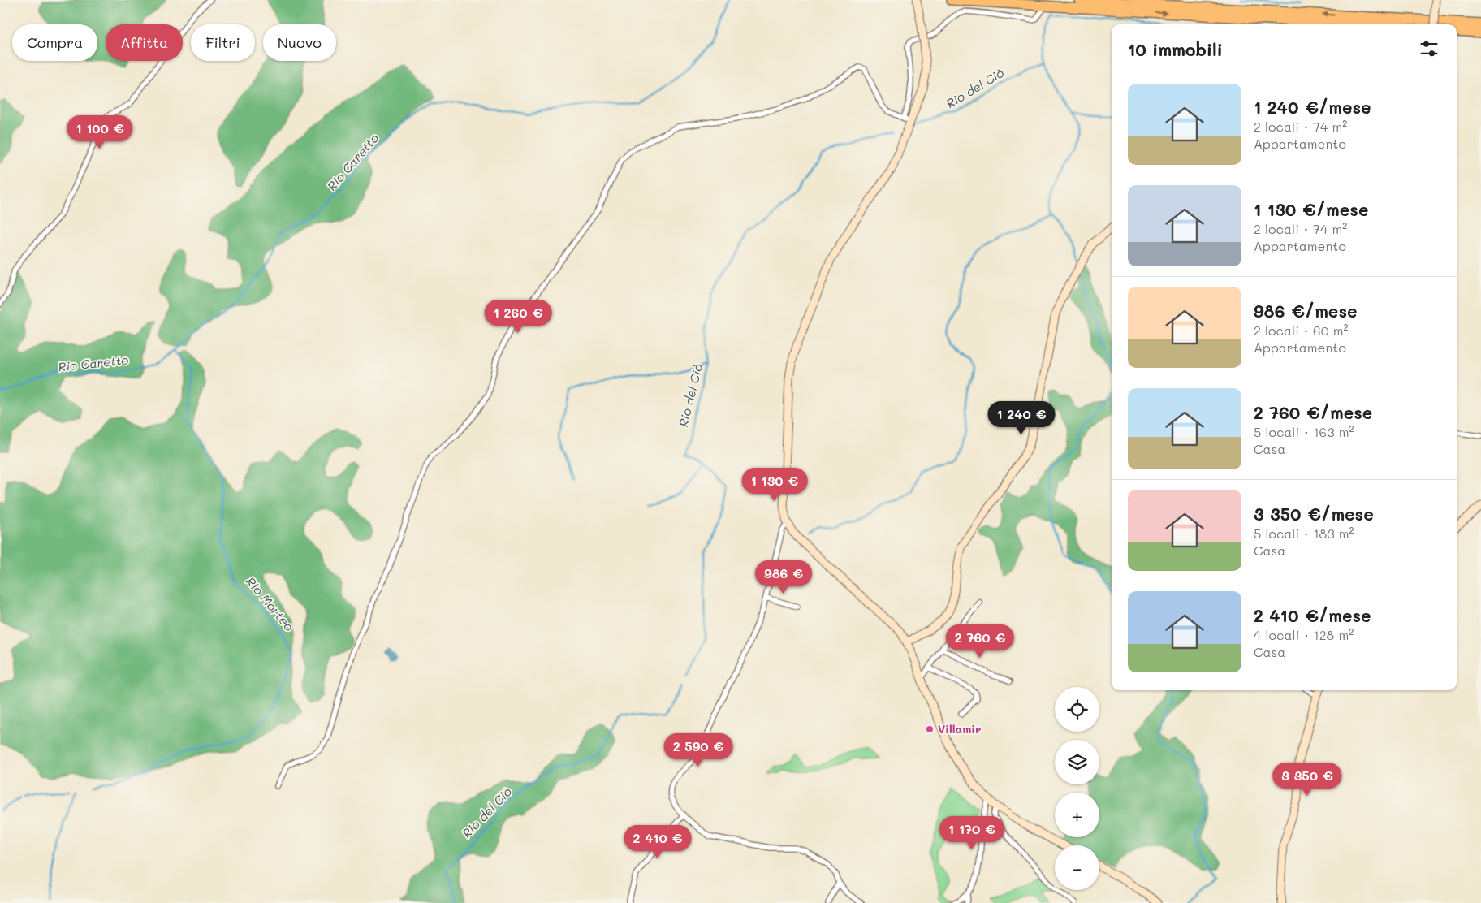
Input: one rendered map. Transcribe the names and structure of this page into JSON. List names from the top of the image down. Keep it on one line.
{"water":["Rio del Ciò","Rio Caretto","Rio Morteo"],"places":["Villamir"],"page":{"chip":["Compra","Affitta","Filtri","Nuovo"],"heading":"10 immobili","list":[{"name":"1 240 €/mese","note":"2 locali · 74 m² · Appartamento"},{"name":"1 130 €/mese","note":"2 locali · 74 m² · Appartamento"},{"name":"986 €/mese","note":"2 locali · 60 m² · Appartamento"},{"name":"2 760 €/mese","note":"5 locali · 163 m² · Casa"},{"name":"3 350 €/mese","note":"5 locali · 183 m² · Casa"},{"name":"2 410 €/mese","note":"4 locali · 128 m² · Casa"}],"price":["1 100 €","1 260 €","1 240 €","1 130 €","986 €","2 760 €","2 590 €","3 350 €","1 170 €","2 410 €"],"map_buttons":["+","−"]}}
